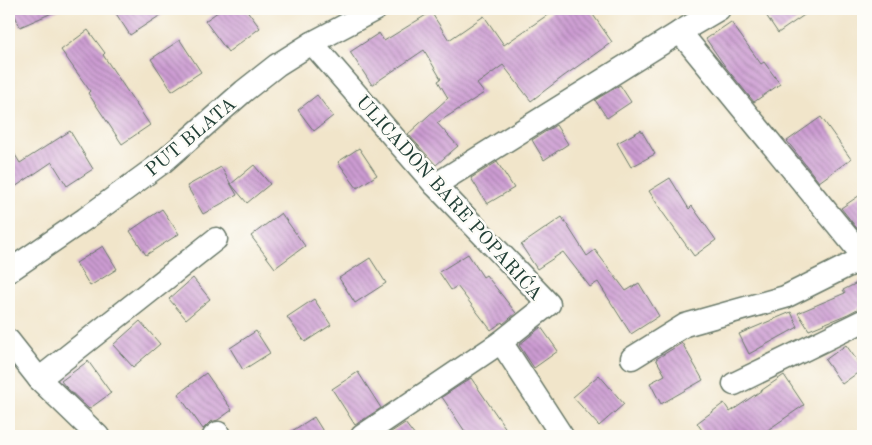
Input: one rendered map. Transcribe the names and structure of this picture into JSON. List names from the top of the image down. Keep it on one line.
{"streets":{"street":["PUT BLATA","ULICADON BARE POPARIĆA"]},"crossings":[["PUT BLATA","ULICADON BARE POPARIĆA"]]}
